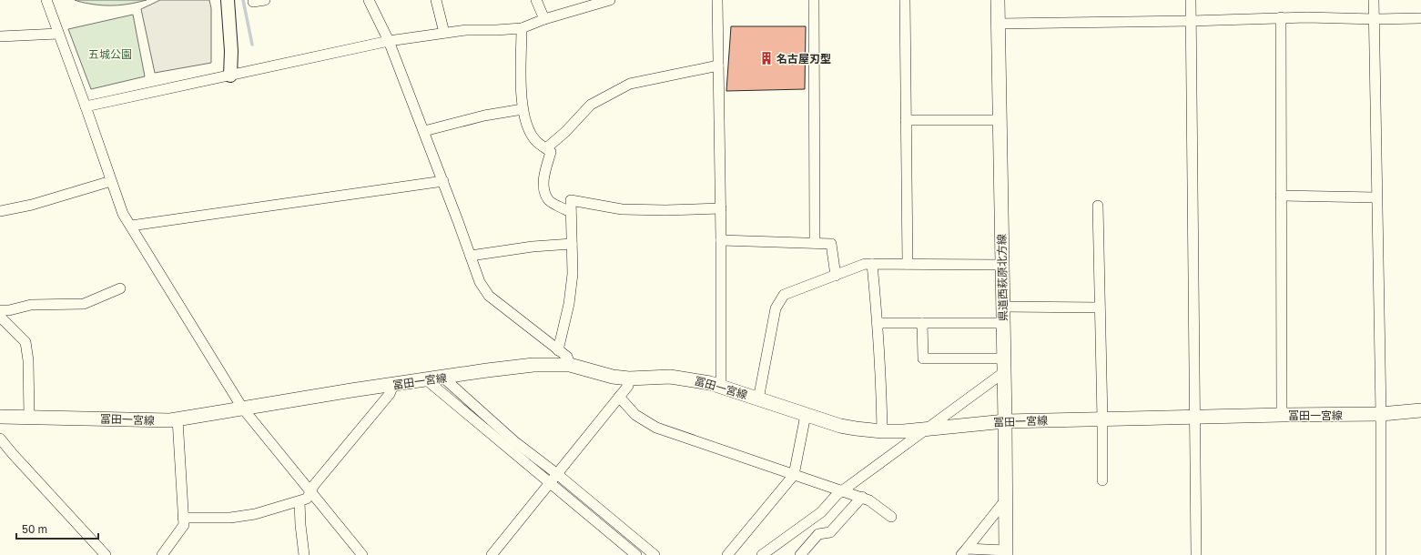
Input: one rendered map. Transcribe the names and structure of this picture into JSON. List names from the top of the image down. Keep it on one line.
{"streets":{"main road":["県道西萩原北方線","冨田一宮線"]},"crossings":[["県道西萩原北方線","冨田一宮線"]],"parks":["五城公園"],"places":{"building":["名古屋刃型"]},"scale_bar":"50 m"}
